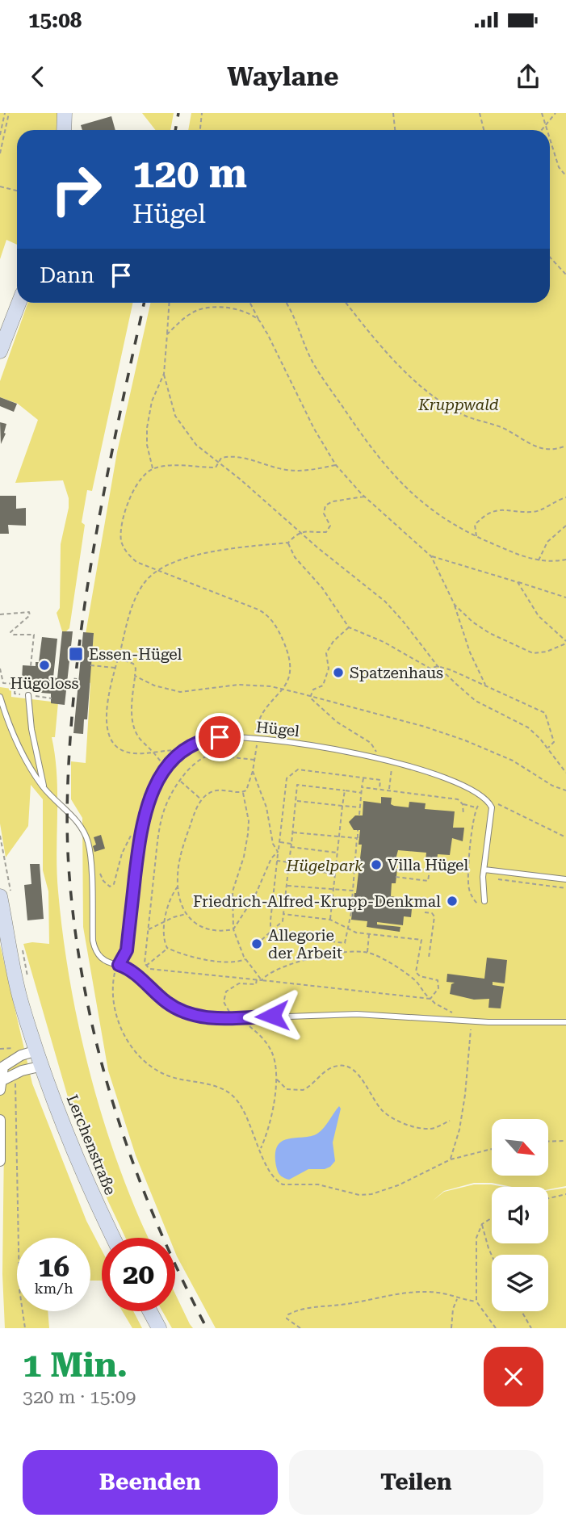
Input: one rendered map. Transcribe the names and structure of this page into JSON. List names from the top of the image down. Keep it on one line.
{"streets":{"main road":["Lerchenstraße"],"lane":["Hügel"]},"parks":["Kruppwald","Hügelpark"],"places":{"transit":["Essen-Hügel"],"other":["Hügoloss","Spatzenhaus","Villa Hügel","Friedrich-Alfred-Krupp-Denkmal","Allegorie der Arbeit"]},"north":"bottom right","page":{"status":"15:08","header":"Waylane","turn":["120 m","Hügel"],"then":"Dann","speed":"16 km/h","limit":"20","heading":["1 Min.","320 m · 15:09"],"buttons":["Beenden","Teilen"]}}
